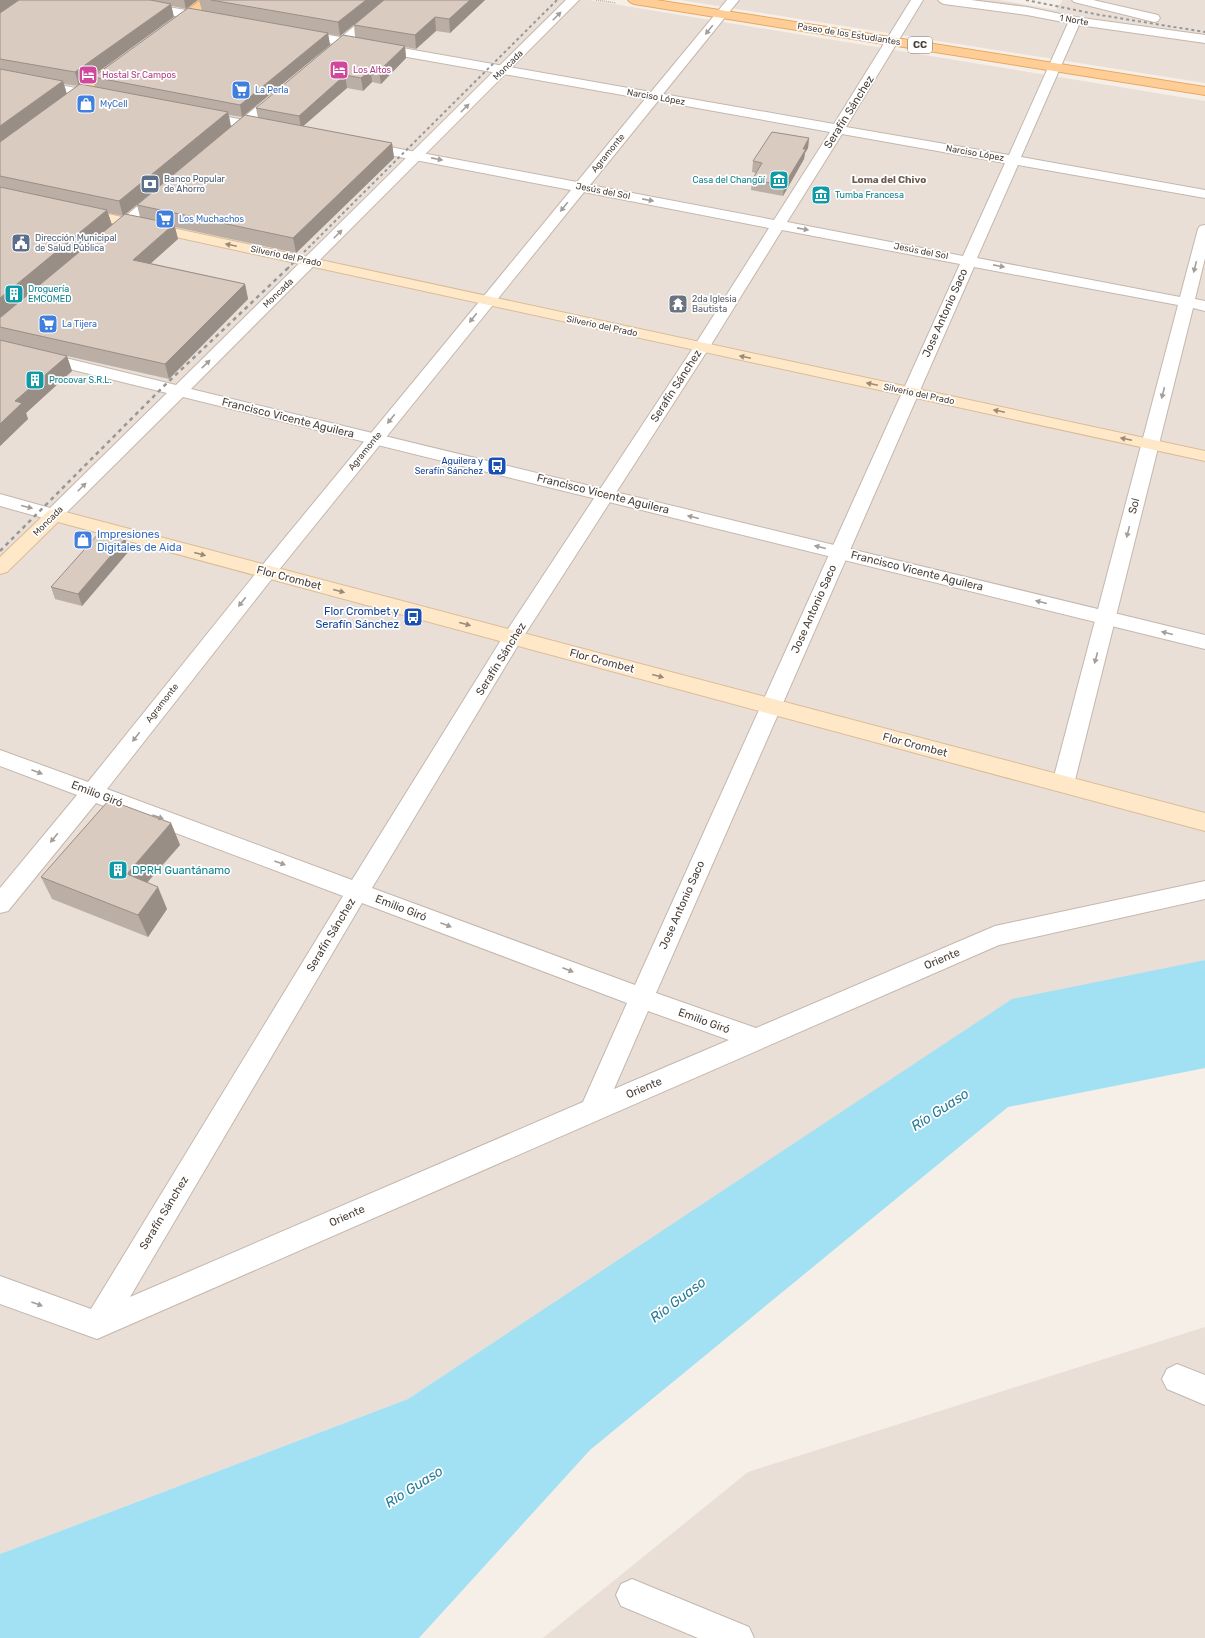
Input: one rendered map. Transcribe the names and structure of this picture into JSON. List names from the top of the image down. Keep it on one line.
{"streets":{"main road":["Paseo de los Estudiantes","CC","Moncada","Silverio del Prado","Flor Crombet"],"street":["1 Norte","Narciso López","Serafín Sánchez","Agramonte","Jesús del Sol","Jose Antonio Saco","Francisco Vicente Aguilera","Sol","Emilio Giró","Oriente"]},"crossings":[["1 Norte","Jose Antonio Saco"],["Paseo de los Estudiantes","Serafín Sánchez"],["Paseo de los Estudiantes","Agramonte"],["Paseo de los Estudiantes","Jose Antonio Saco"],["Moncada","Narciso López"],["Moncada","Jesús del Sol"],["Moncada","Silverio del Prado"],["Moncada","Francisco Vicente Aguilera"],["Moncada","Flor Crombet"],["Narciso López","Serafín Sánchez"],["Narciso López","Agramonte"],["Narciso López","Jose Antonio Saco"],["Serafín Sánchez","Jesús del Sol"],["Serafín Sánchez","Silverio del Prado"],["Serafín Sánchez","Francisco Vicente Aguilera"],["Serafín Sánchez","Flor Crombet"],["Serafín Sánchez","Emilio Giró"],["Serafín Sánchez","Oriente"],["Agramonte","Jesús del Sol"],["Agramonte","Silverio del Prado"],["Agramonte","Francisco Vicente Aguilera"],["Agramonte","Flor Crombet"],["Agramonte","Emilio Giró"],["Jesús del Sol","Jose Antonio Saco"],["Jesús del Sol","Sol"],["Silverio del Prado","Jose Antonio Saco"],["Silverio del Prado","Sol"],["Jose Antonio Saco","Francisco Vicente Aguilera"],["Jose Antonio Saco","Flor Crombet"],["Jose Antonio Saco","Emilio Giró"],["Jose Antonio Saco","Oriente"],["Francisco Vicente Aguilera","Sol"],["Sol","Flor Crombet"],["Emilio Giró","Oriente"]],"one_way":["Agramonte","Jesús del Sol","Silverio del Prado","Francisco Vicente Aguilera","Sol","Flor Crombet","Emilio Giró"],"districts":["Loma del Chivo"],"water":["Río Guaso"],"places":{"hotel":["Los Altos","Hostal Sr Campos"],"supermarket":["La Perla","Los Muchachos","La Tijera"],"shop":["MyCell","Impresiones Digitales de Aida"],"museum":["Casa del Changüí","Tumba Francesa"],"bank":["Banco Popular de Ahorro"],"public building":["Dirección Municipal de Salud Pública"],"building":["Droguería EMCOMED","Procovar S.R.L.","DPRH Guantánamo"],"temple":["2da Iglesia Bautista"],"bus stop":["Aguilera y Serafín Sánchez","Flor Crombet y Serafín Sánchez"]}}
